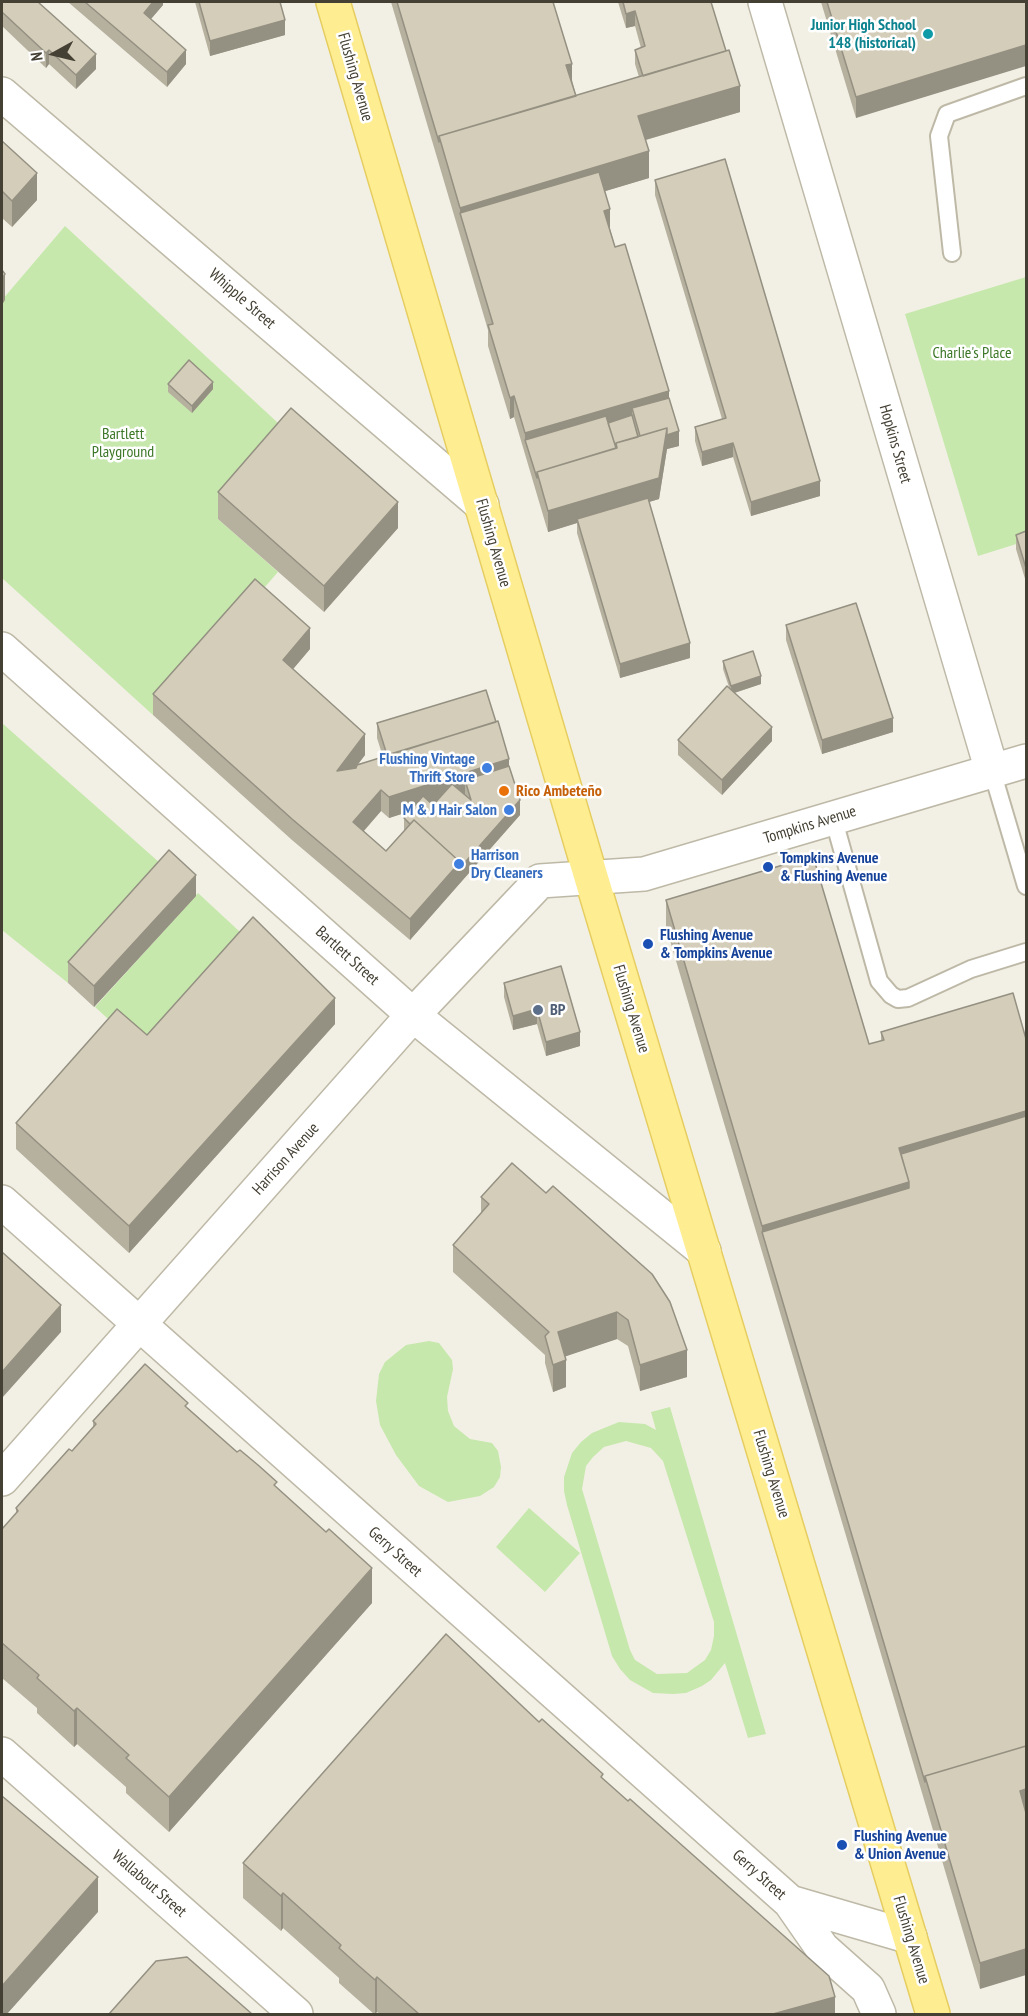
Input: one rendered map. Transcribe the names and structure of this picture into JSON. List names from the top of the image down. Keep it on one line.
{"streets":{"main road":["Flushing Avenue"],"street":["Whipple Street","Hopkins Street","Tompkins Avenue","Bartlett Street","Harrison Avenue","Gerry Street","Wallabout Street"]},"crossings":[["Flushing Avenue","Whipple Street"],["Flushing Avenue","Tompkins Avenue"],["Flushing Avenue","Bartlett Street"],["Flushing Avenue","Harrison Avenue"],["Flushing Avenue","Gerry Street"],["Hopkins Street","Tompkins Avenue"],["Tompkins Avenue","Harrison Avenue"],["Bartlett Street","Harrison Avenue"],["Harrison Avenue","Gerry Street"]],"parks":["Charlie's Place","Bartlett Playground"],"places":["Junior High School 148 (historical)","Flushing Vintage Thrift Store","Rico Ambeteño","M & J Hair Salon","Harrison Dry Cleaners","Tompkins Avenue & Flushing Avenue","Flushing Avenue & Tompkins Avenue","BP","Flushing Avenue & Union Avenue"],"north":"left"}
